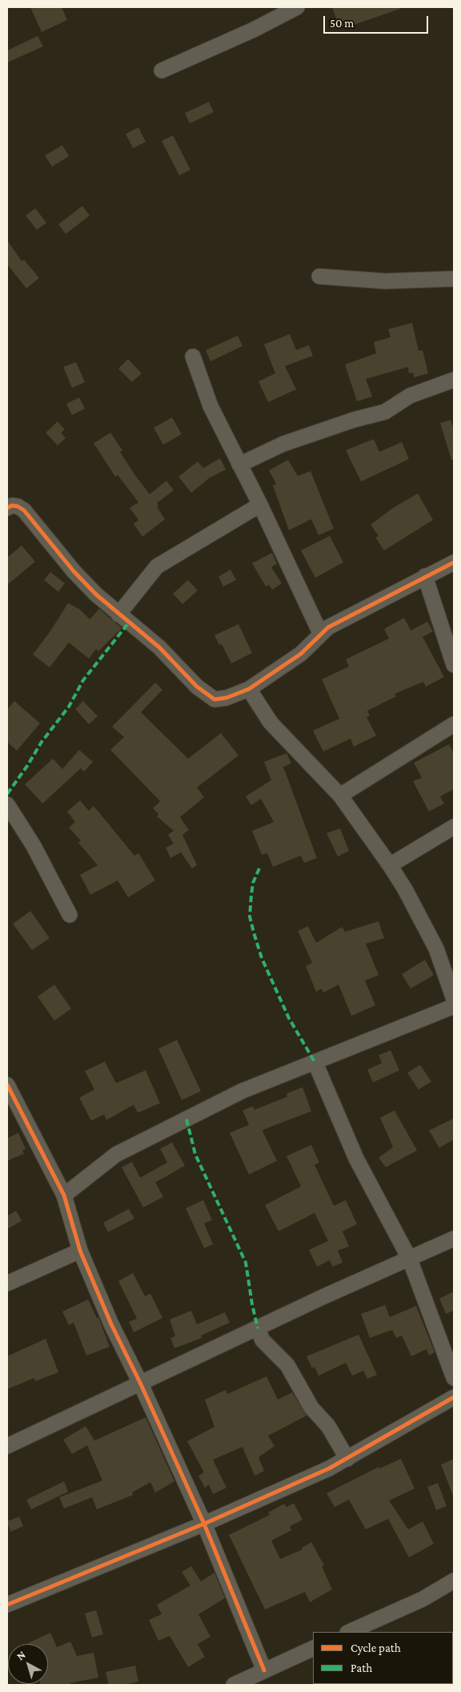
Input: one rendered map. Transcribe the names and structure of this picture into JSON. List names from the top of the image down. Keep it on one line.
{"legend":["Cycle path","Path"],"scale_bar":"50 m","north":"top left"}
